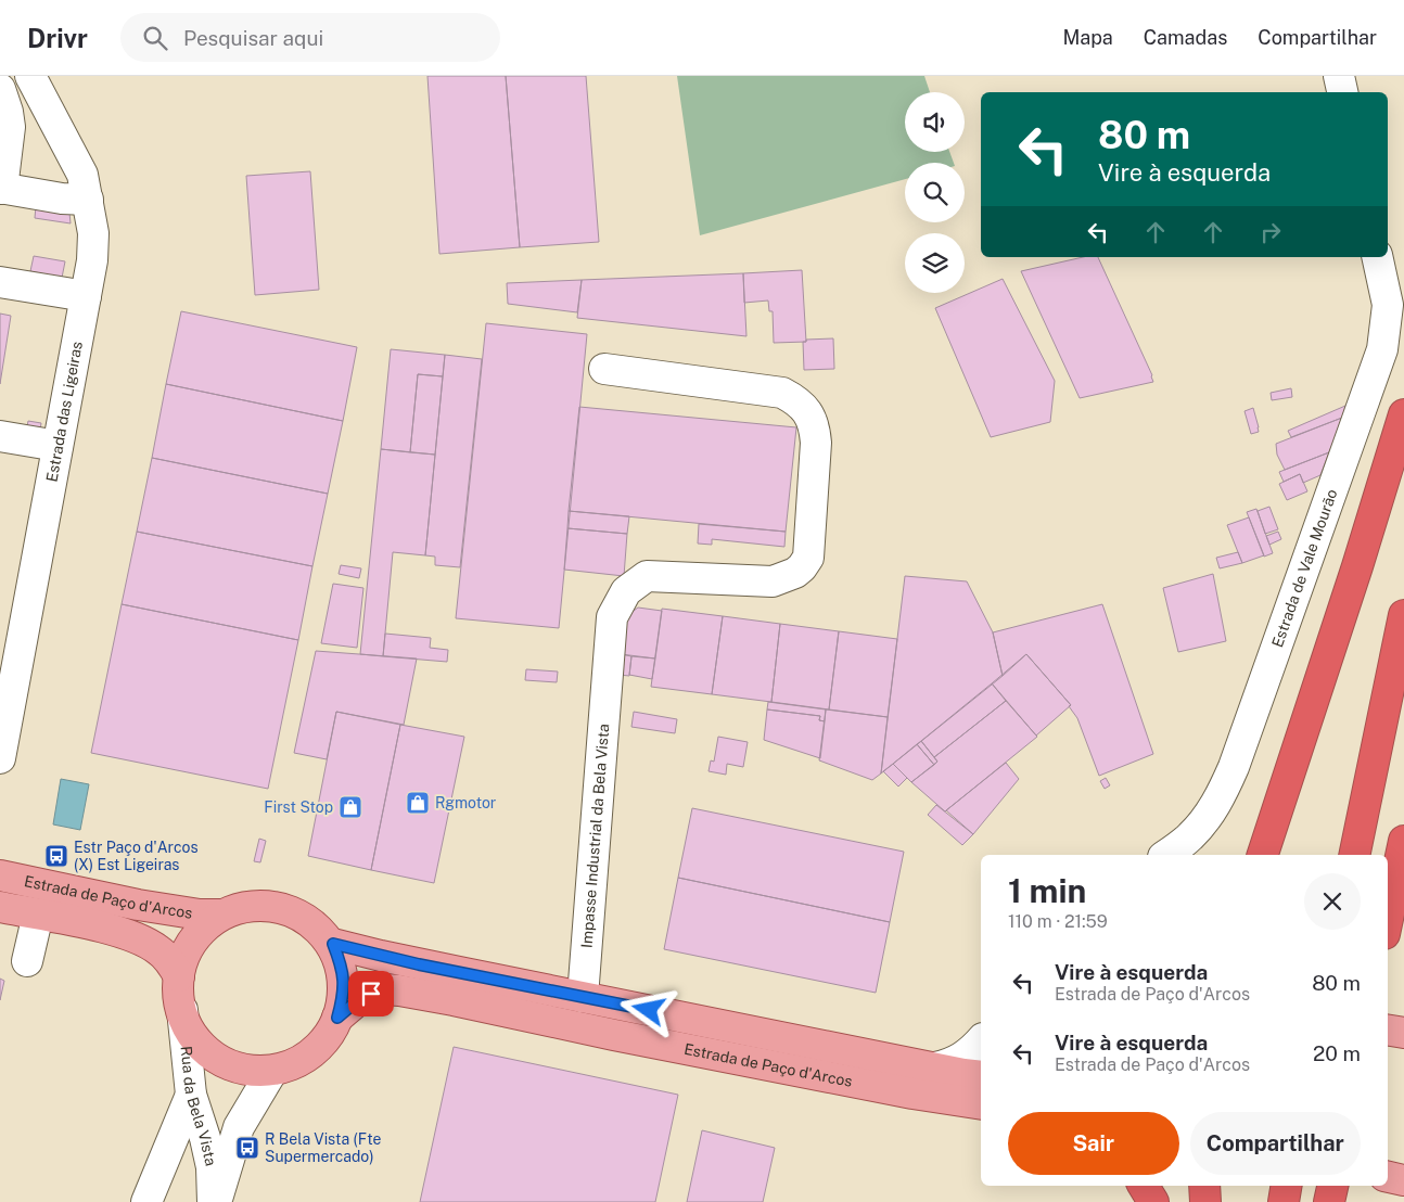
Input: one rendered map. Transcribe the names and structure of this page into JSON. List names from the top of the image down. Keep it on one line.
{"streets":{"main road":["Estrada de Paço d'Arcos"],"street":["Estrada das Ligeiras","Estrada de Vale Mourão","Impasse Industrial da Bela Vista","Rua da Bela Vista"]},"crossings":[["Impasse Industrial da Bela Vista","Estrada de Paço d'Arcos"],["Estrada de Paço d'Arcos","Rua da Bela Vista"]],"places":{"shop":["Rgmotor","First Stop"],"bus stop":["Estr Paço d'Arcos (X) Est Ligeiras","R Bela Vista (Fte Supermercado)"]},"page":{"header":"Drivr","search":"Pesquisar aqui","nav":["Mapa","Camadas","Compartilhar"],"turn":["80 m","Vire à esquerda"],"heading":["1 min","110 m · 21:59"],"list":[{"name":"Vire à esquerda","note":"Estrada de Paço d'Arcos","value":"80 m"},{"name":"Vire à esquerda","note":"Estrada de Paço d'Arcos","value":"20 m"}],"buttons":["Sair","Compartilhar"]}}
